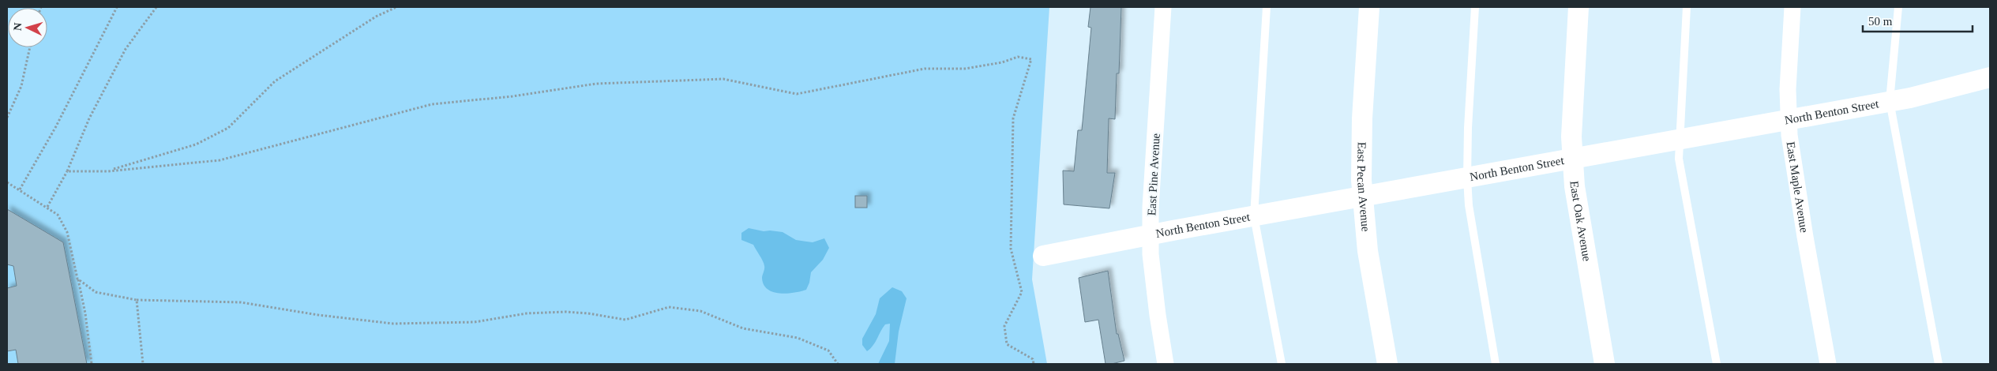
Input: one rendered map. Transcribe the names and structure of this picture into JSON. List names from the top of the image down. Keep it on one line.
{"streets":{"street":["North Benton Street","East Pine Avenue","East Pecan Avenue","East Maple Avenue","East Oak Avenue"]},"crossings":[["North Benton Street","East Pine Avenue"],["North Benton Street","East Pecan Avenue"],["North Benton Street","East Maple Avenue"],["North Benton Street","East Oak Avenue"]],"scale_bar":"50 m","north":"left"}
